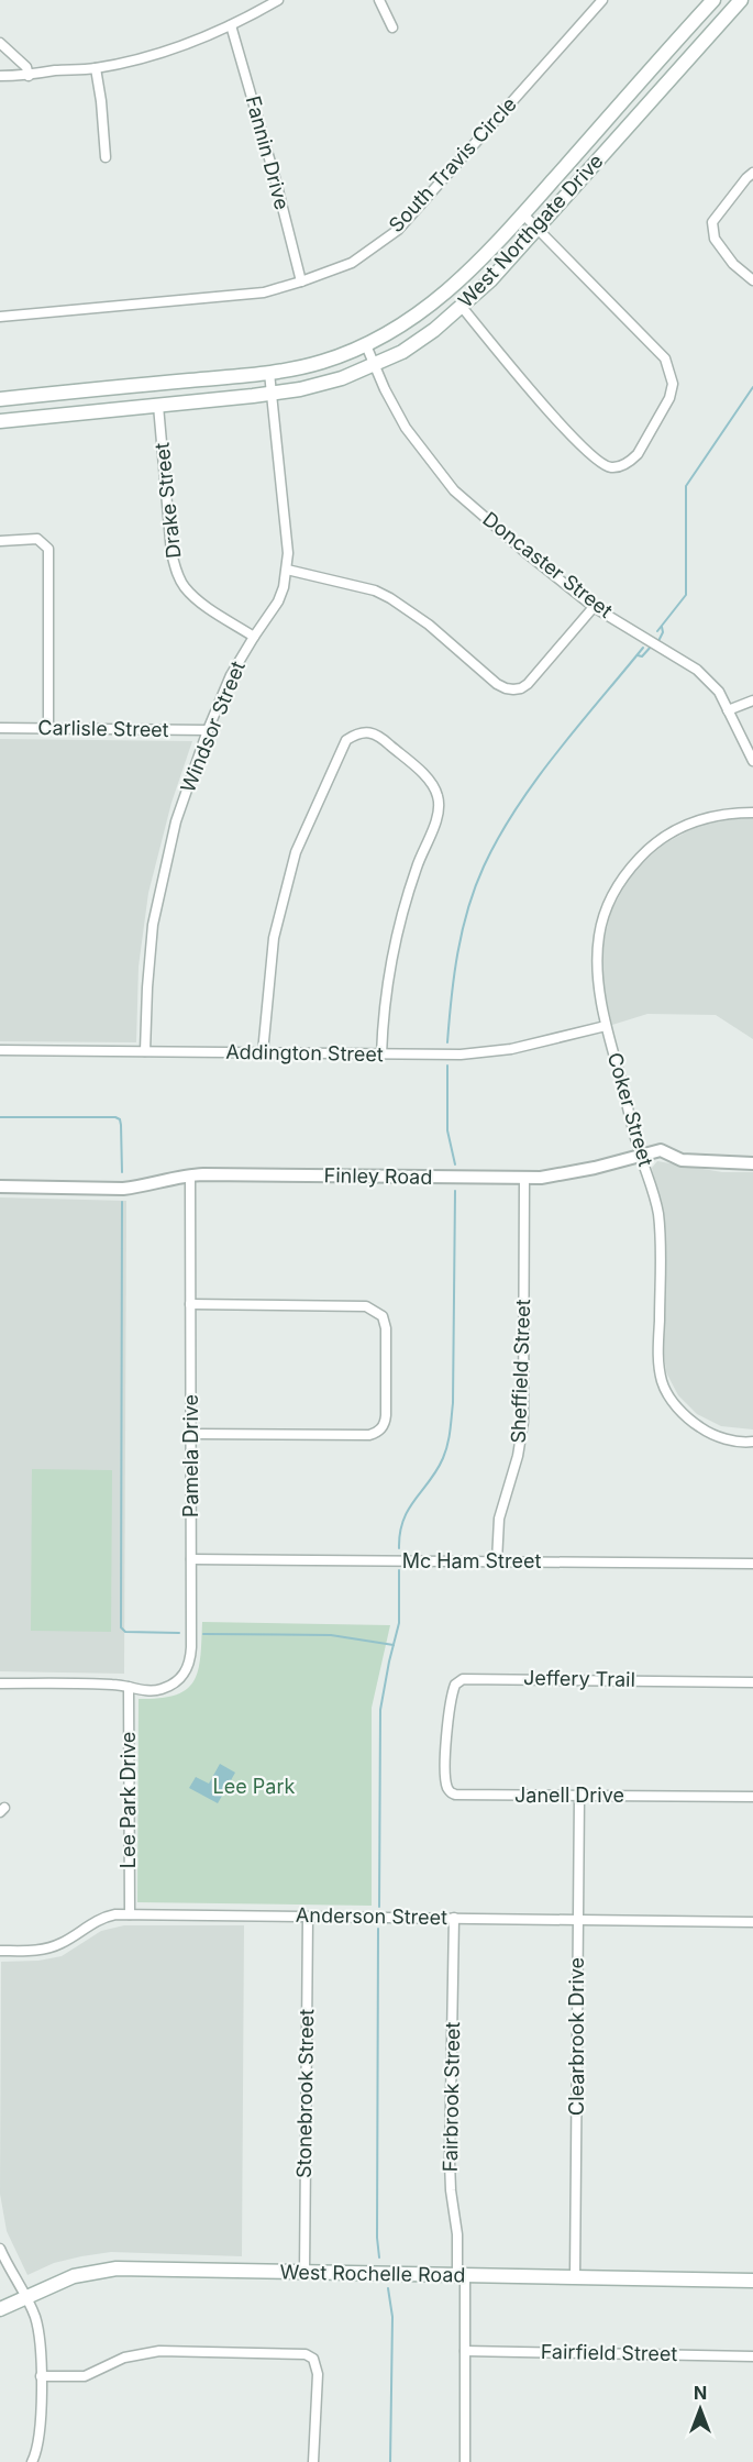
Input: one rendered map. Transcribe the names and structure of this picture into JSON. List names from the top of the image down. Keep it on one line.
{"streets":{"main road":["West Northgate Drive","West Rochelle Road"],"street":["Fannin Drive","South Travis Circle","Drake Street","Doncaster Street","Windsor Street","Carlisle Street","Addington Street","Coker Street","Finley Road","Sheffield Street","Pamela Drive","Mc Ham Street","Jeffery Trail","Janell Drive","Lee Park Drive","Anderson Street","Clearbrook Drive","Stonebrook Street","Fairbrook Street","Fairfield Street"]},"crossings":[["Fannin Drive","South Travis Circle"],["West Northgate Drive","Drake Street"],["West Northgate Drive","Doncaster Street"],["West Northgate Drive","Windsor Street"],["Drake Street","Windsor Street"],["Windsor Street","Carlisle Street"],["Windsor Street","Addington Street"],["Addington Street","Coker Street"],["Coker Street","Finley Road"],["Finley Road","Sheffield Street"],["Finley Road","Pamela Drive"],["Sheffield Street","Mc Ham Street"],["Pamela Drive","Mc Ham Street"],["Pamela Drive","Lee Park Drive"],["Jeffery Trail","Janell Drive"],["Janell Drive","Clearbrook Drive"],["Lee Park Drive","Anderson Street"],["Anderson Street","Clearbrook Drive"],["Anderson Street","Stonebrook Street"],["Anderson Street","Fairbrook Street"],["Clearbrook Drive","West Rochelle Road"],["Stonebrook Street","West Rochelle Road"],["Fairbrook Street","West Rochelle Road"],["Fairbrook Street","Fairfield Street"]],"parks":["Lee Park"],"north":"top"}
